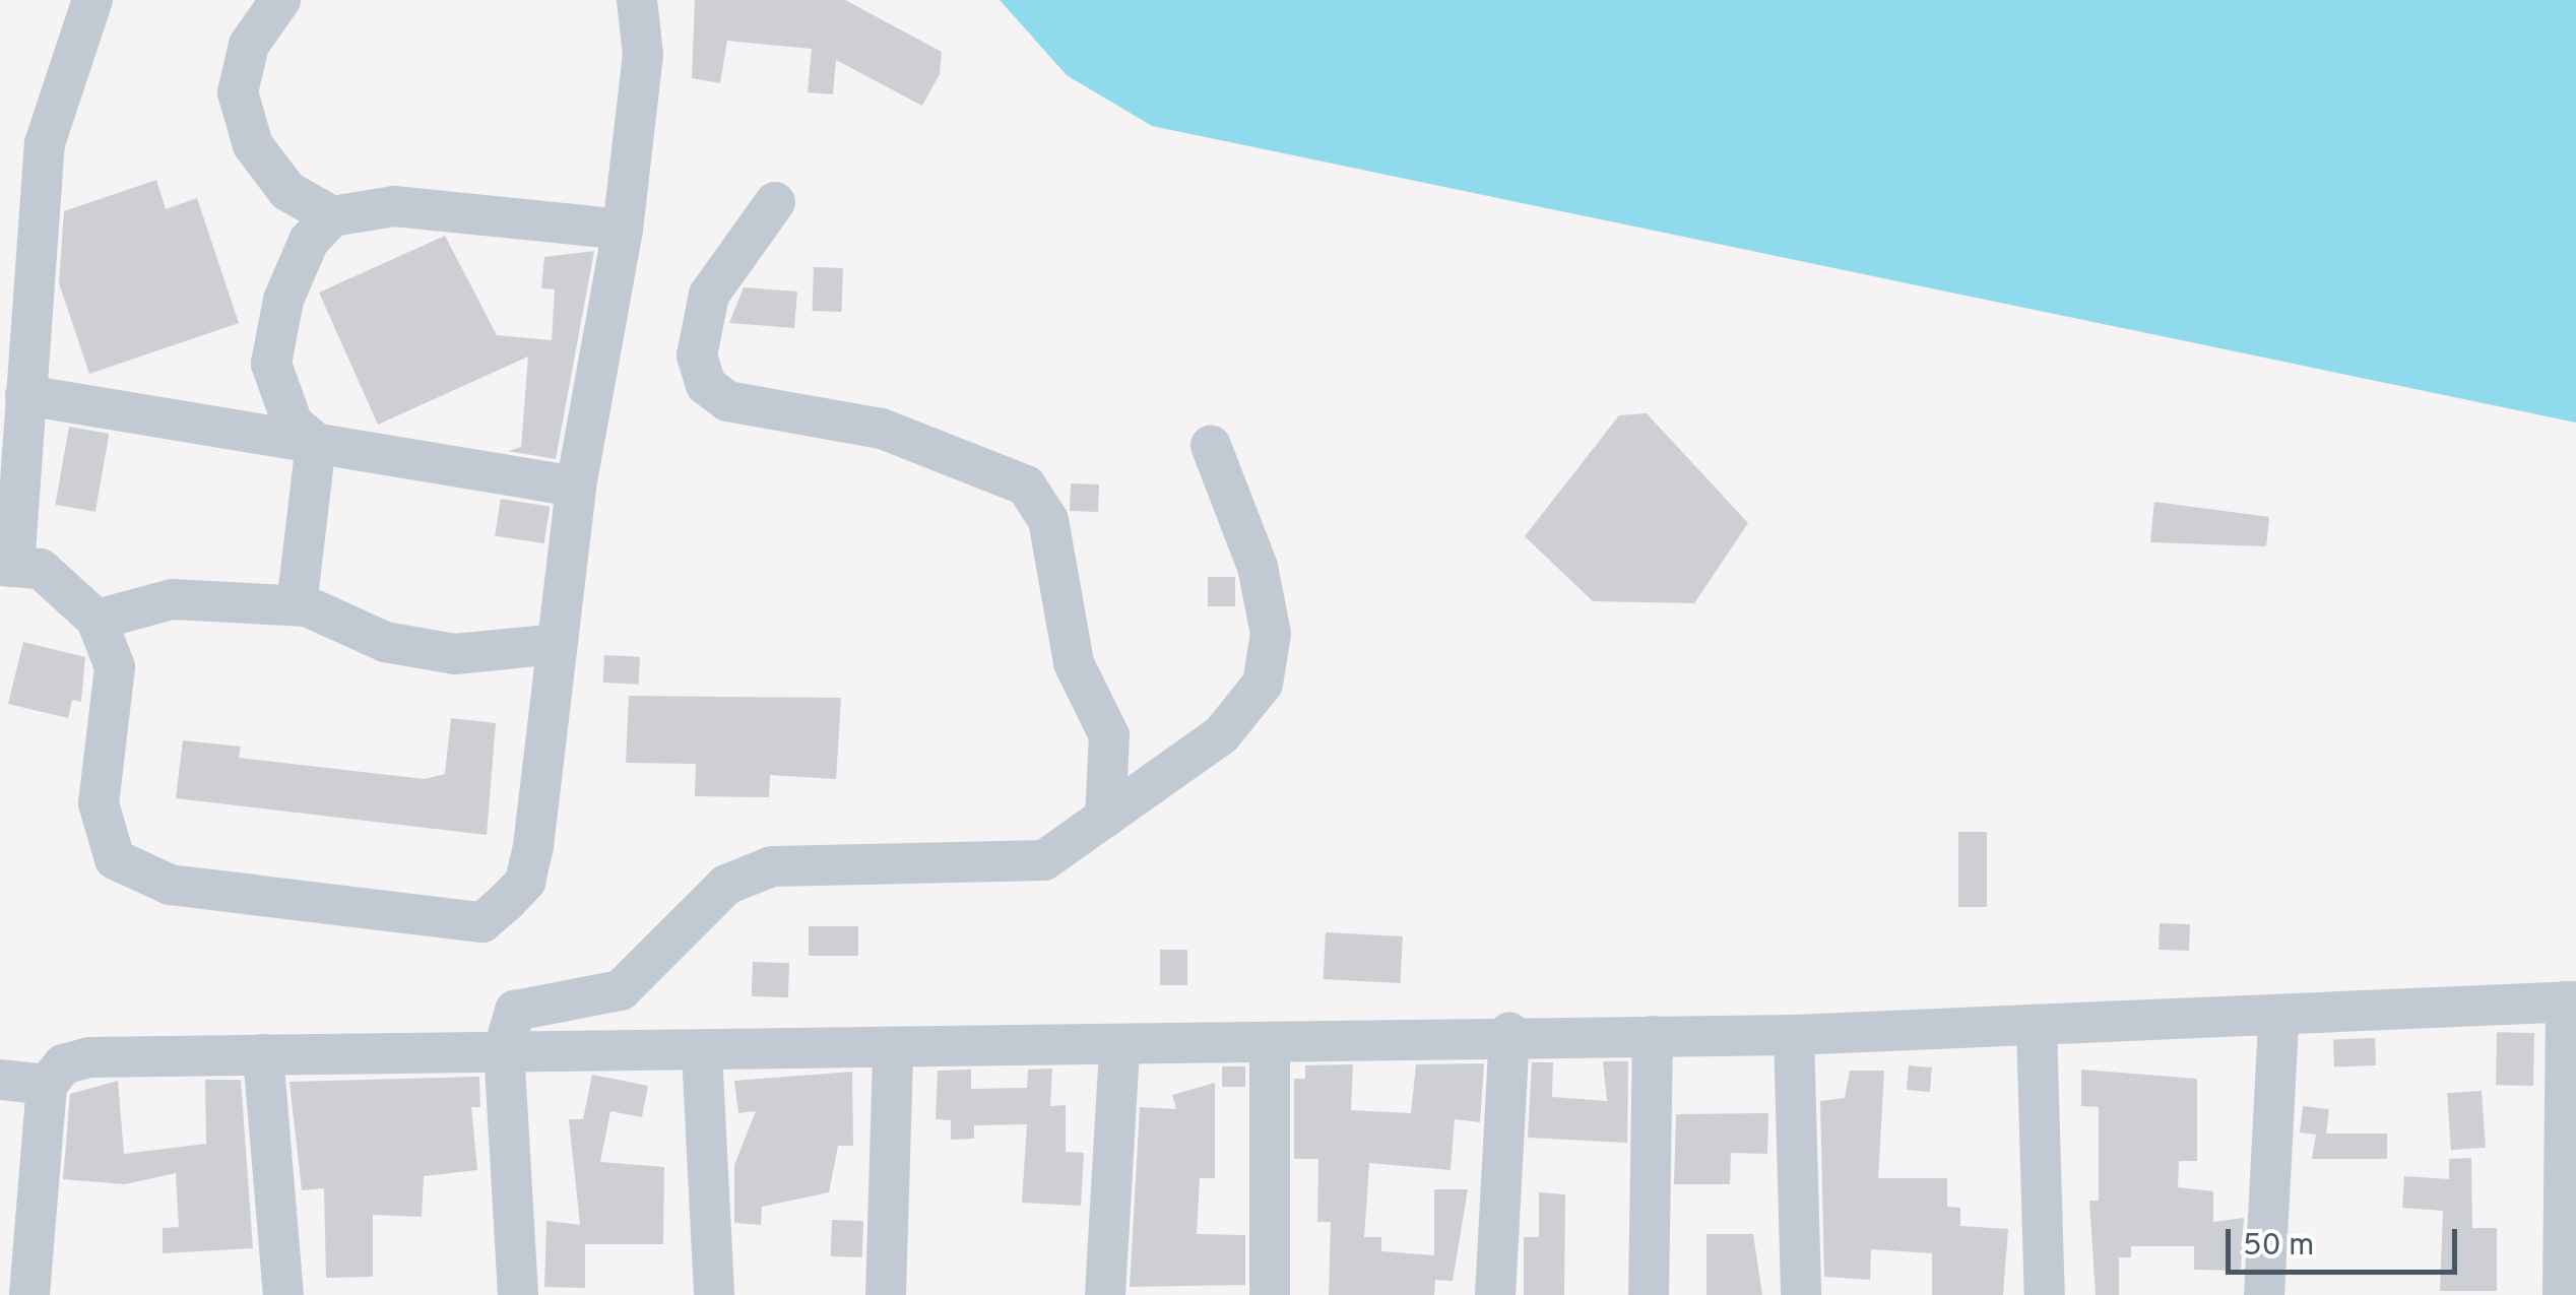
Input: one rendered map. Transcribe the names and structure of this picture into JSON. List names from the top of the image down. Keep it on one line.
{"scale_bar":"50 m"}
